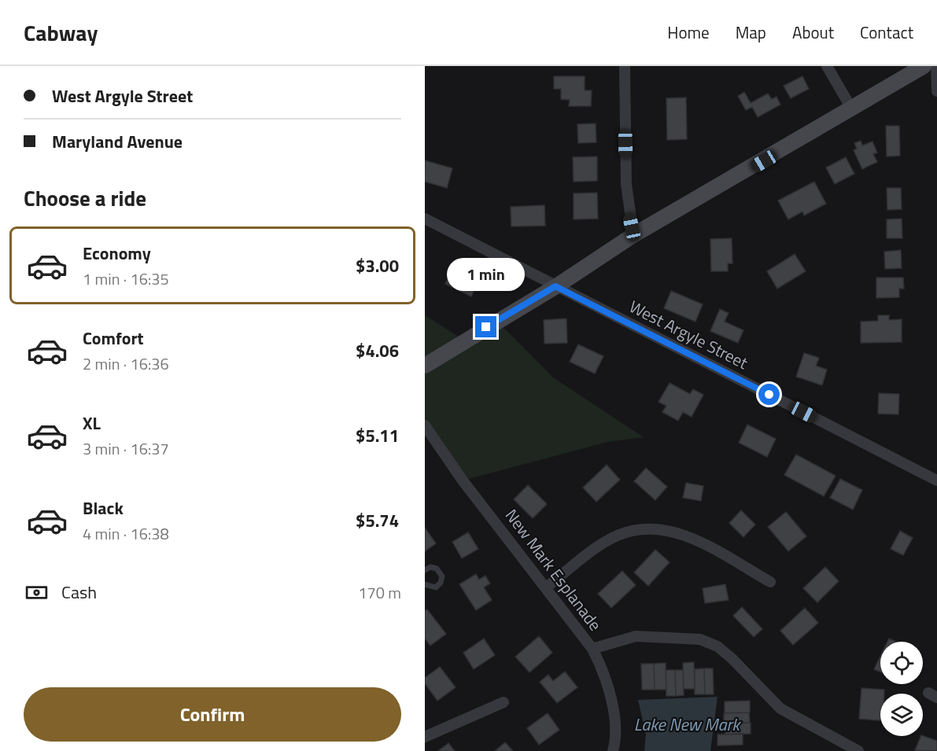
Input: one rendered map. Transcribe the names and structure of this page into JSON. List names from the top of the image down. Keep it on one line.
{"streets":{"street":["West Argyle Street","New Mark Esplanade"]},"water":["Lake New Mark"],"page":{"header":"Cabway","nav":["Home","Map","About","Contact"],"banner":["West Argyle Street","Maryland Avenue"],"heading":"Choose a ride","list":[{"name":"Economy","note":"1 min · 16:35","value":"$3.00"},{"name":"Comfort","note":"2 min · 16:36","value":"$4.06"},{"name":"XL","note":"3 min · 16:37","value":"$5.11"},{"name":"Black","note":"4 min · 16:38","value":"$5.74"}],"bubble":"1 min","pay":["Cash","170 m"],"buttons":"Confirm"}}
